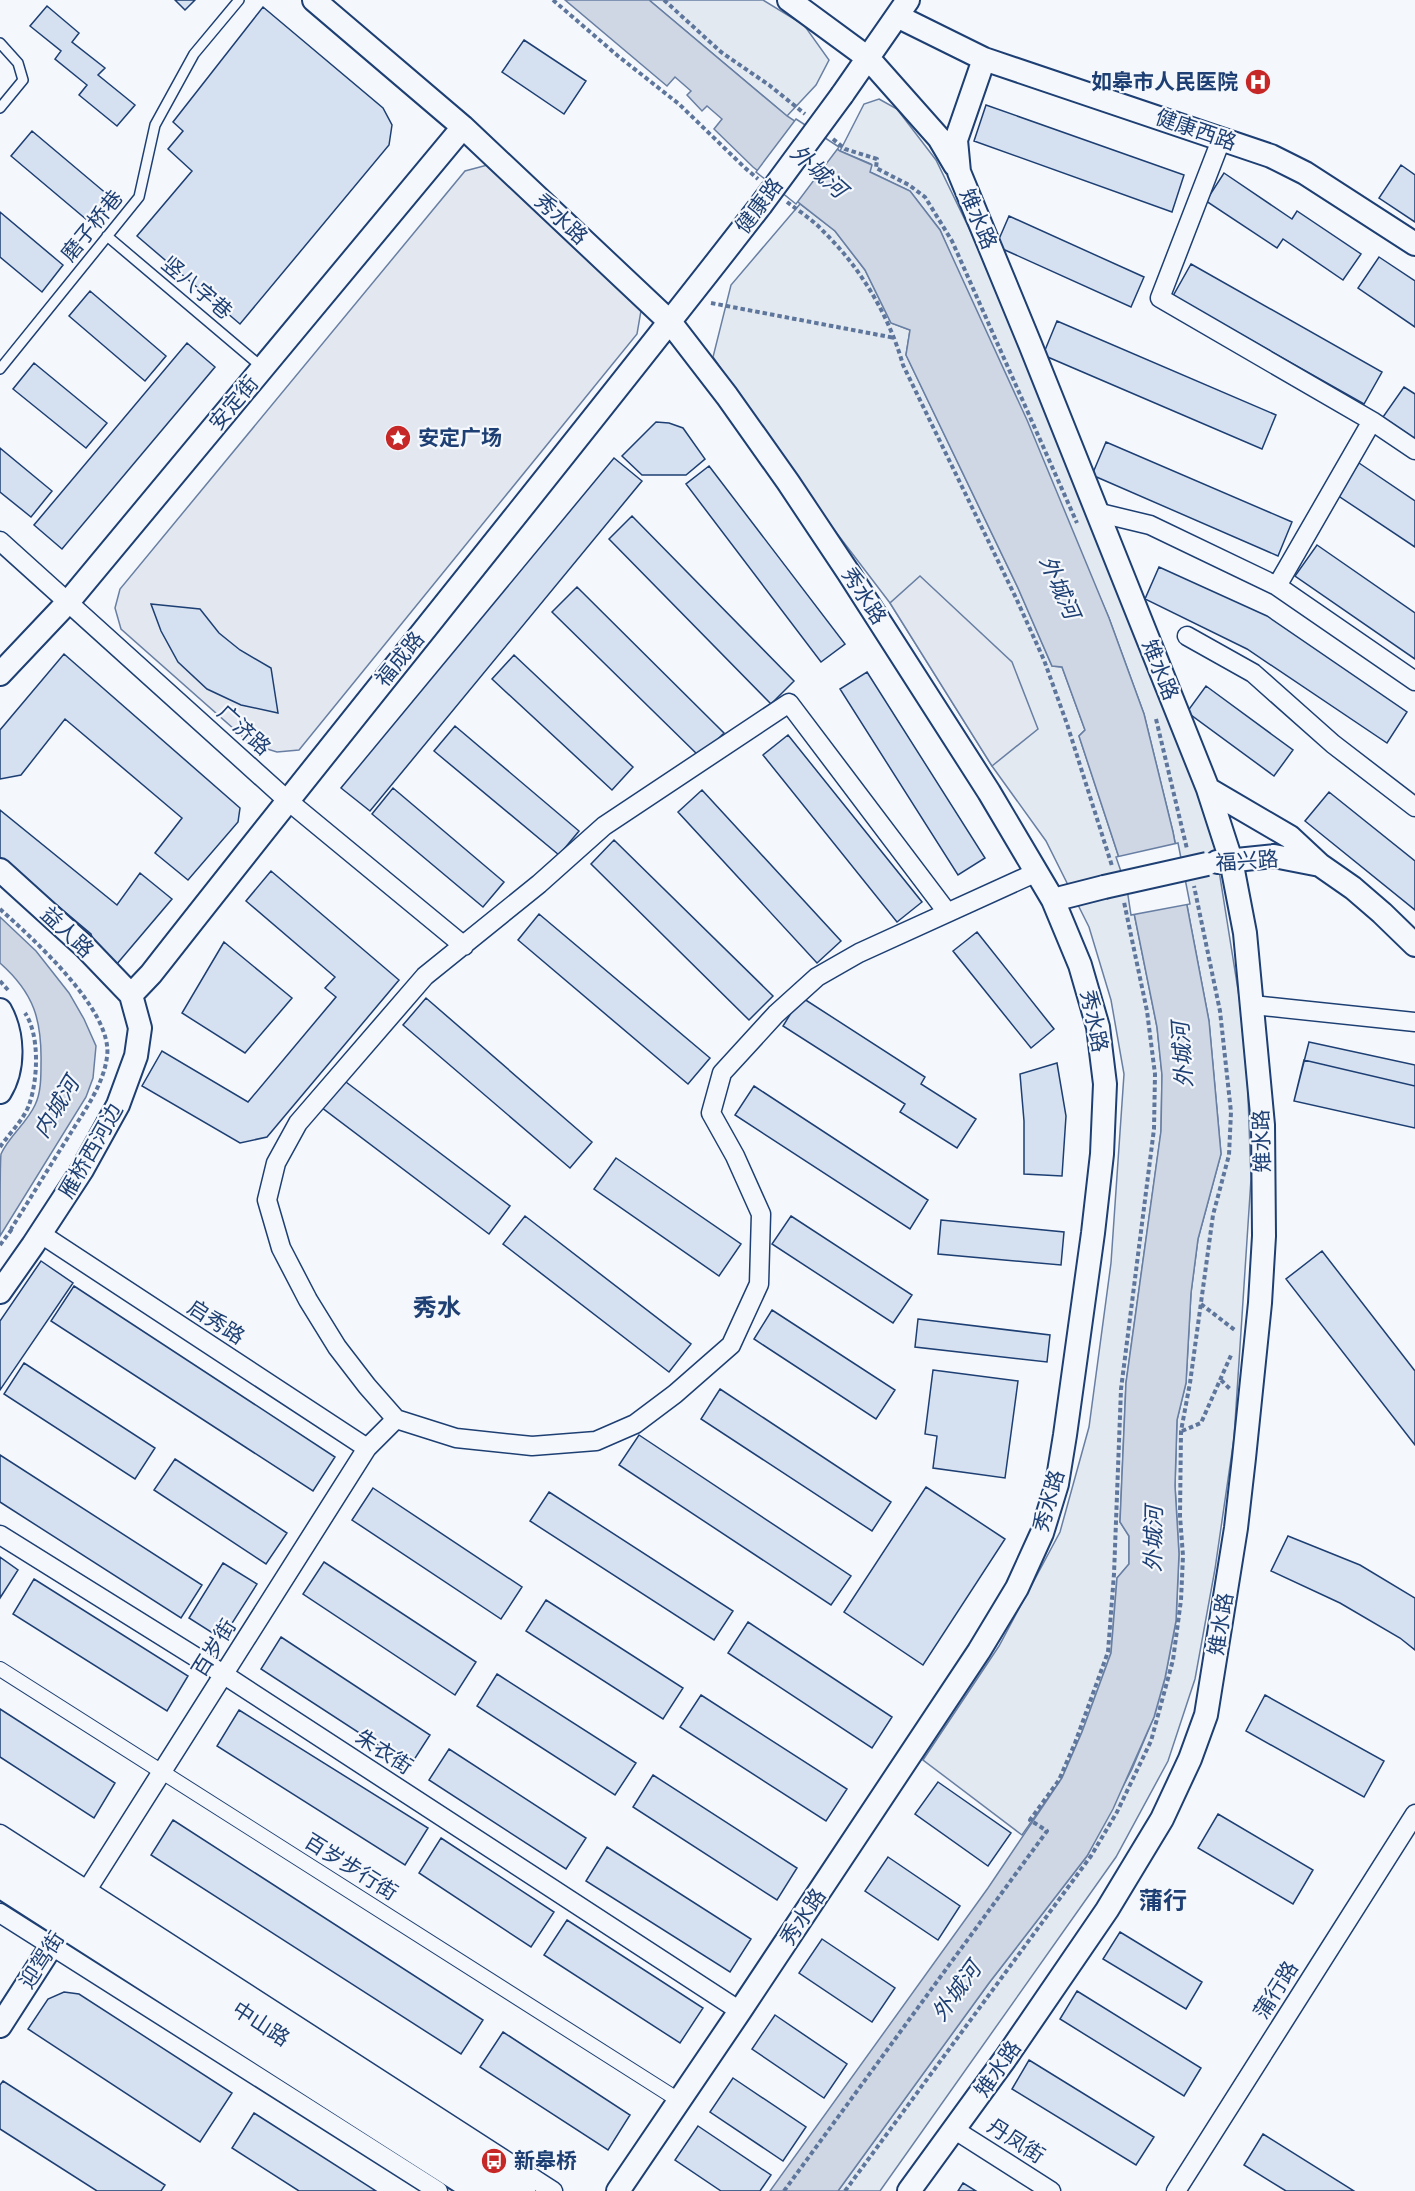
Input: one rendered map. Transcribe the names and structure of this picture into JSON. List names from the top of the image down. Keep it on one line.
{"streets":{"main road":["中山路"],"street":["健康西路","健康路","秀水路","雉水路","安定街","福成路","广济路","福兴路","益人路","雁桥西河边","启秀路","百岁街","朱衣街","百岁步行街","迎驾街","蒲行路","丹凤街"],"lane":["磨子桥巷","竖八字巷"]},"crossings":[["健康西路","健康路"],["健康西路","雉水路"],["健康路","秀水路"],["健康路","福成路"],["秀水路","安定街"],["秀水路","福成路"],["秀水路","福兴路"],["秀水路","朱衣街"],["秀水路","百岁步行街"],["雉水路","福兴路"],["雉水路","丹凤街"],["磨子桥巷","竖八字巷"],["竖八字巷","安定街"],["安定街","广济路"],["福成路","广济路"],["福成路","益人路"],["福成路","雁桥西河边"],["益人路","雁桥西河边"],["雁桥西河边","启秀路"],["启秀路","百岁街"],["百岁街","朱衣街"],["百岁街","百岁步行街"],["百岁街","迎驾街"],["百岁街","中山路"],["迎驾街","中山路"]],"districts":["秀水","蒲行"],"water":["外城河","内城河"],"places":{"hospital":["如皋市人民医院"],"place":["安定广场"],"bus stop":["新皋桥"]}}
